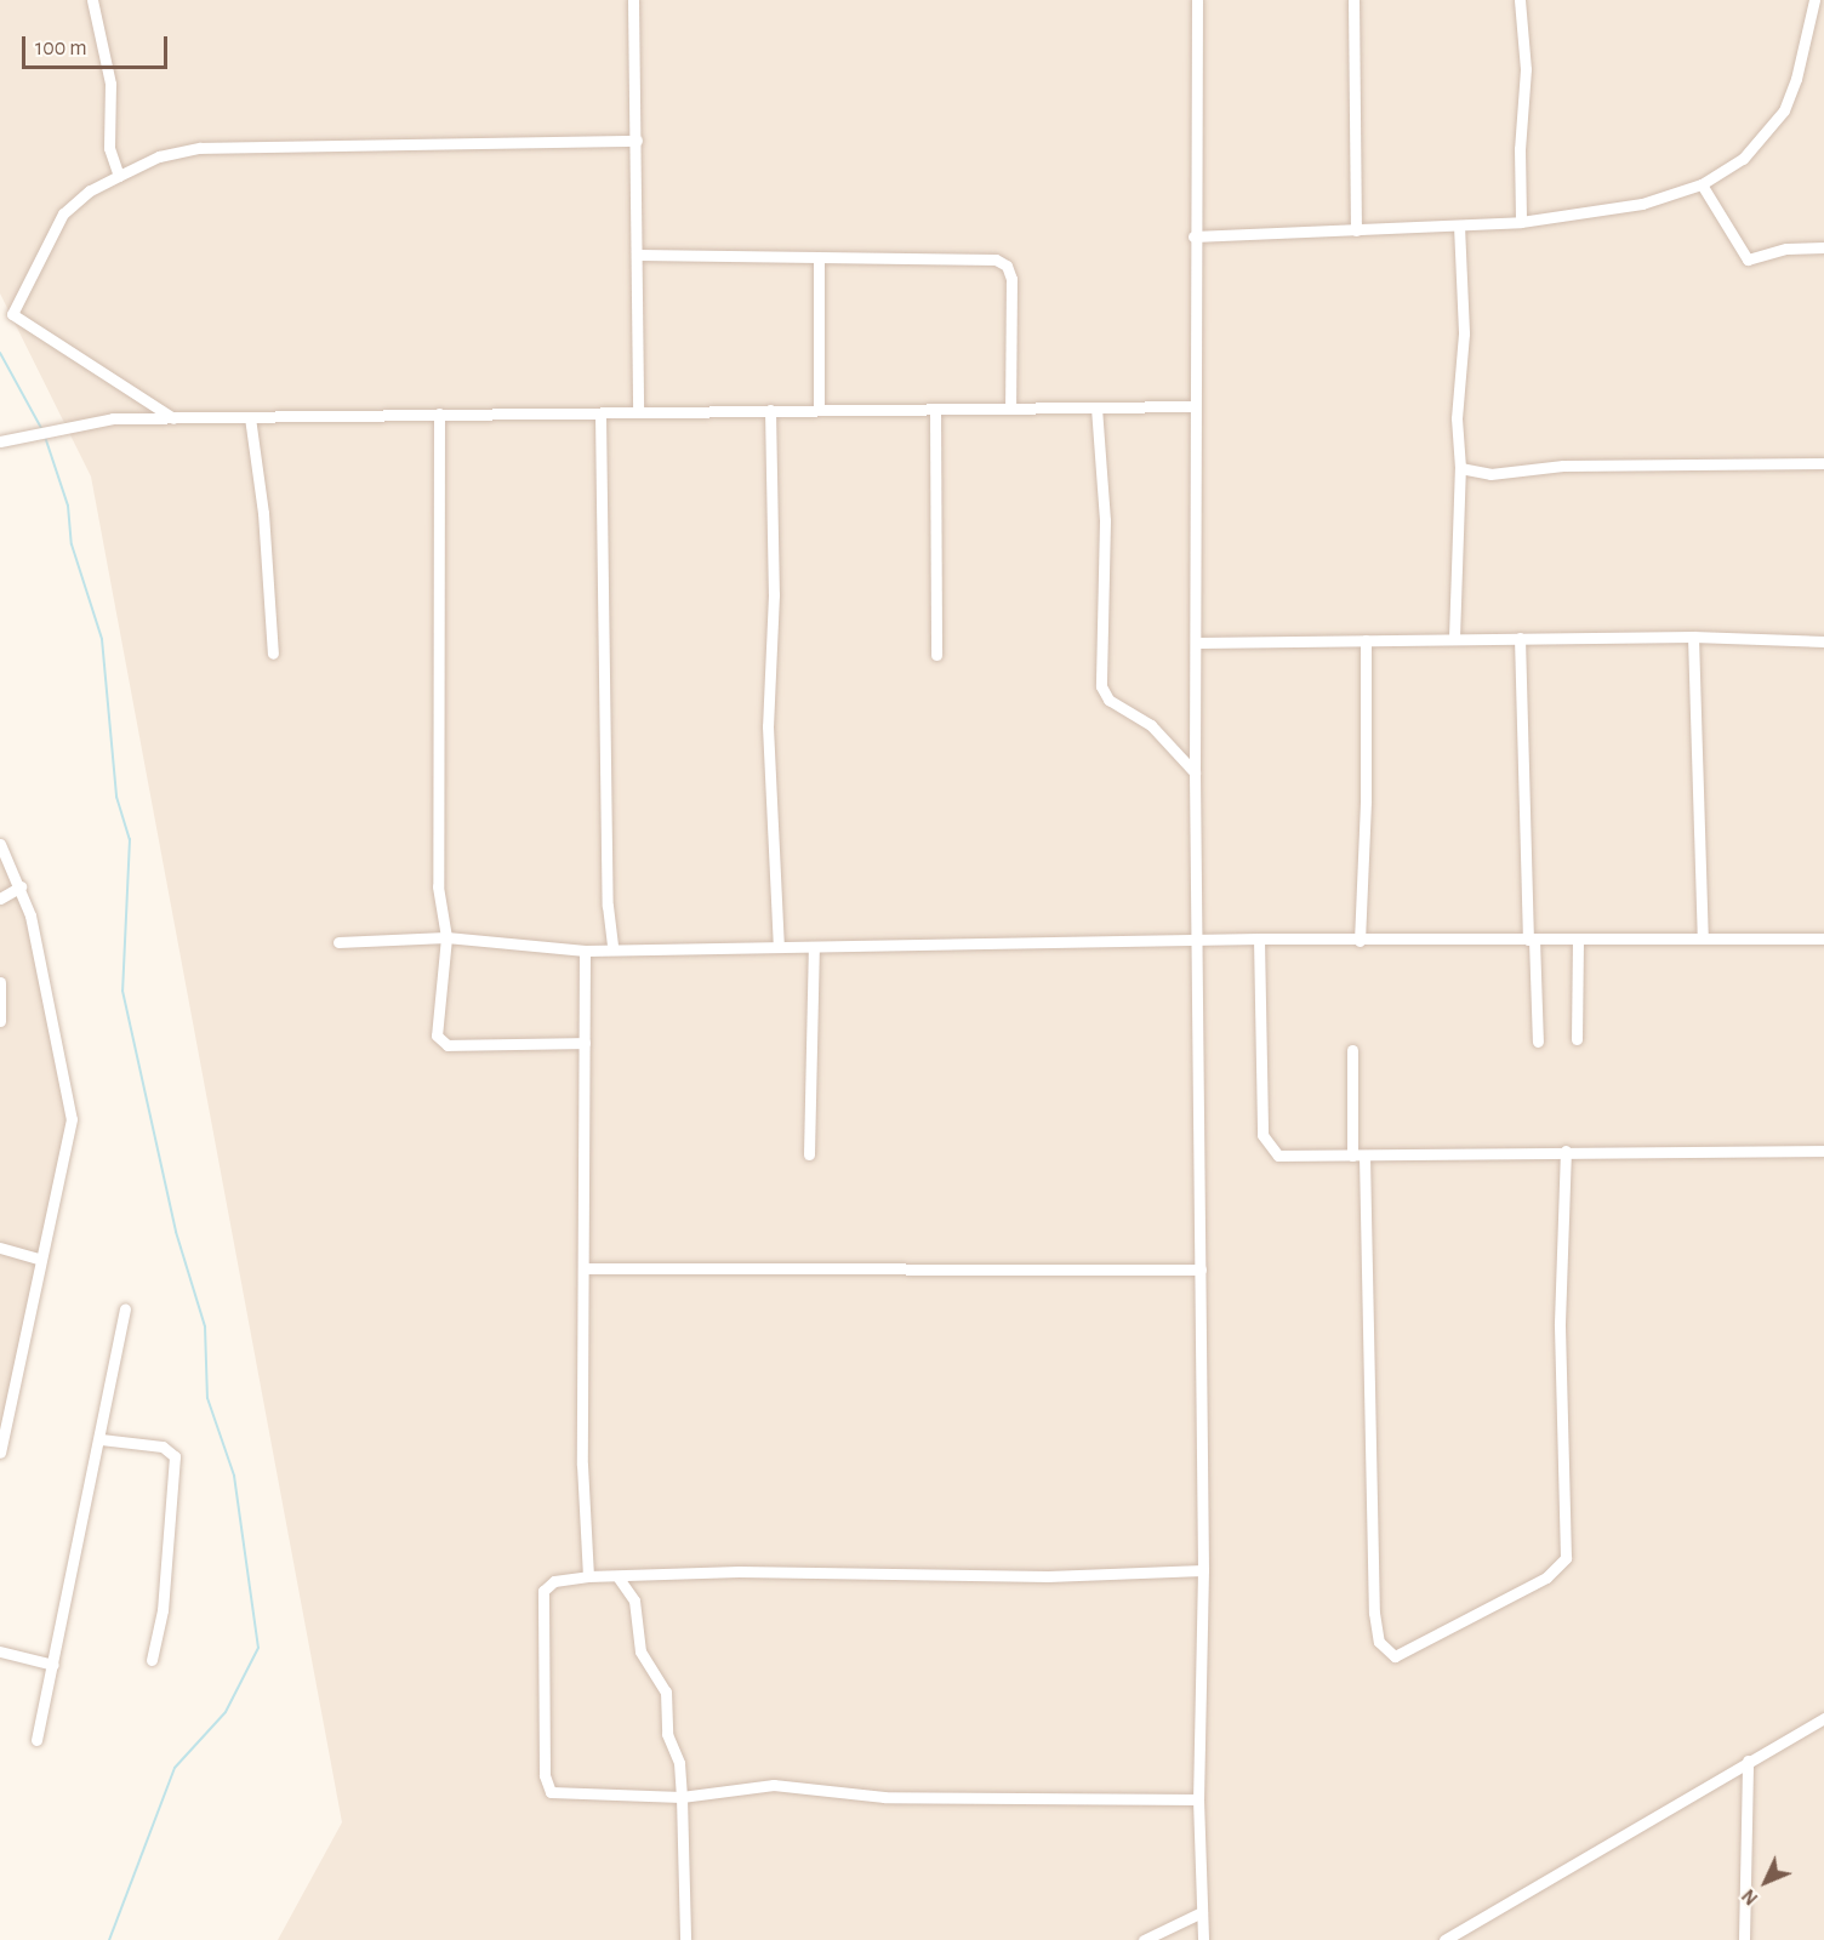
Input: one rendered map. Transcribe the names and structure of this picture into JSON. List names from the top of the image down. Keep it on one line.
{"scale_bar":"100 m","north":"bottom left"}
